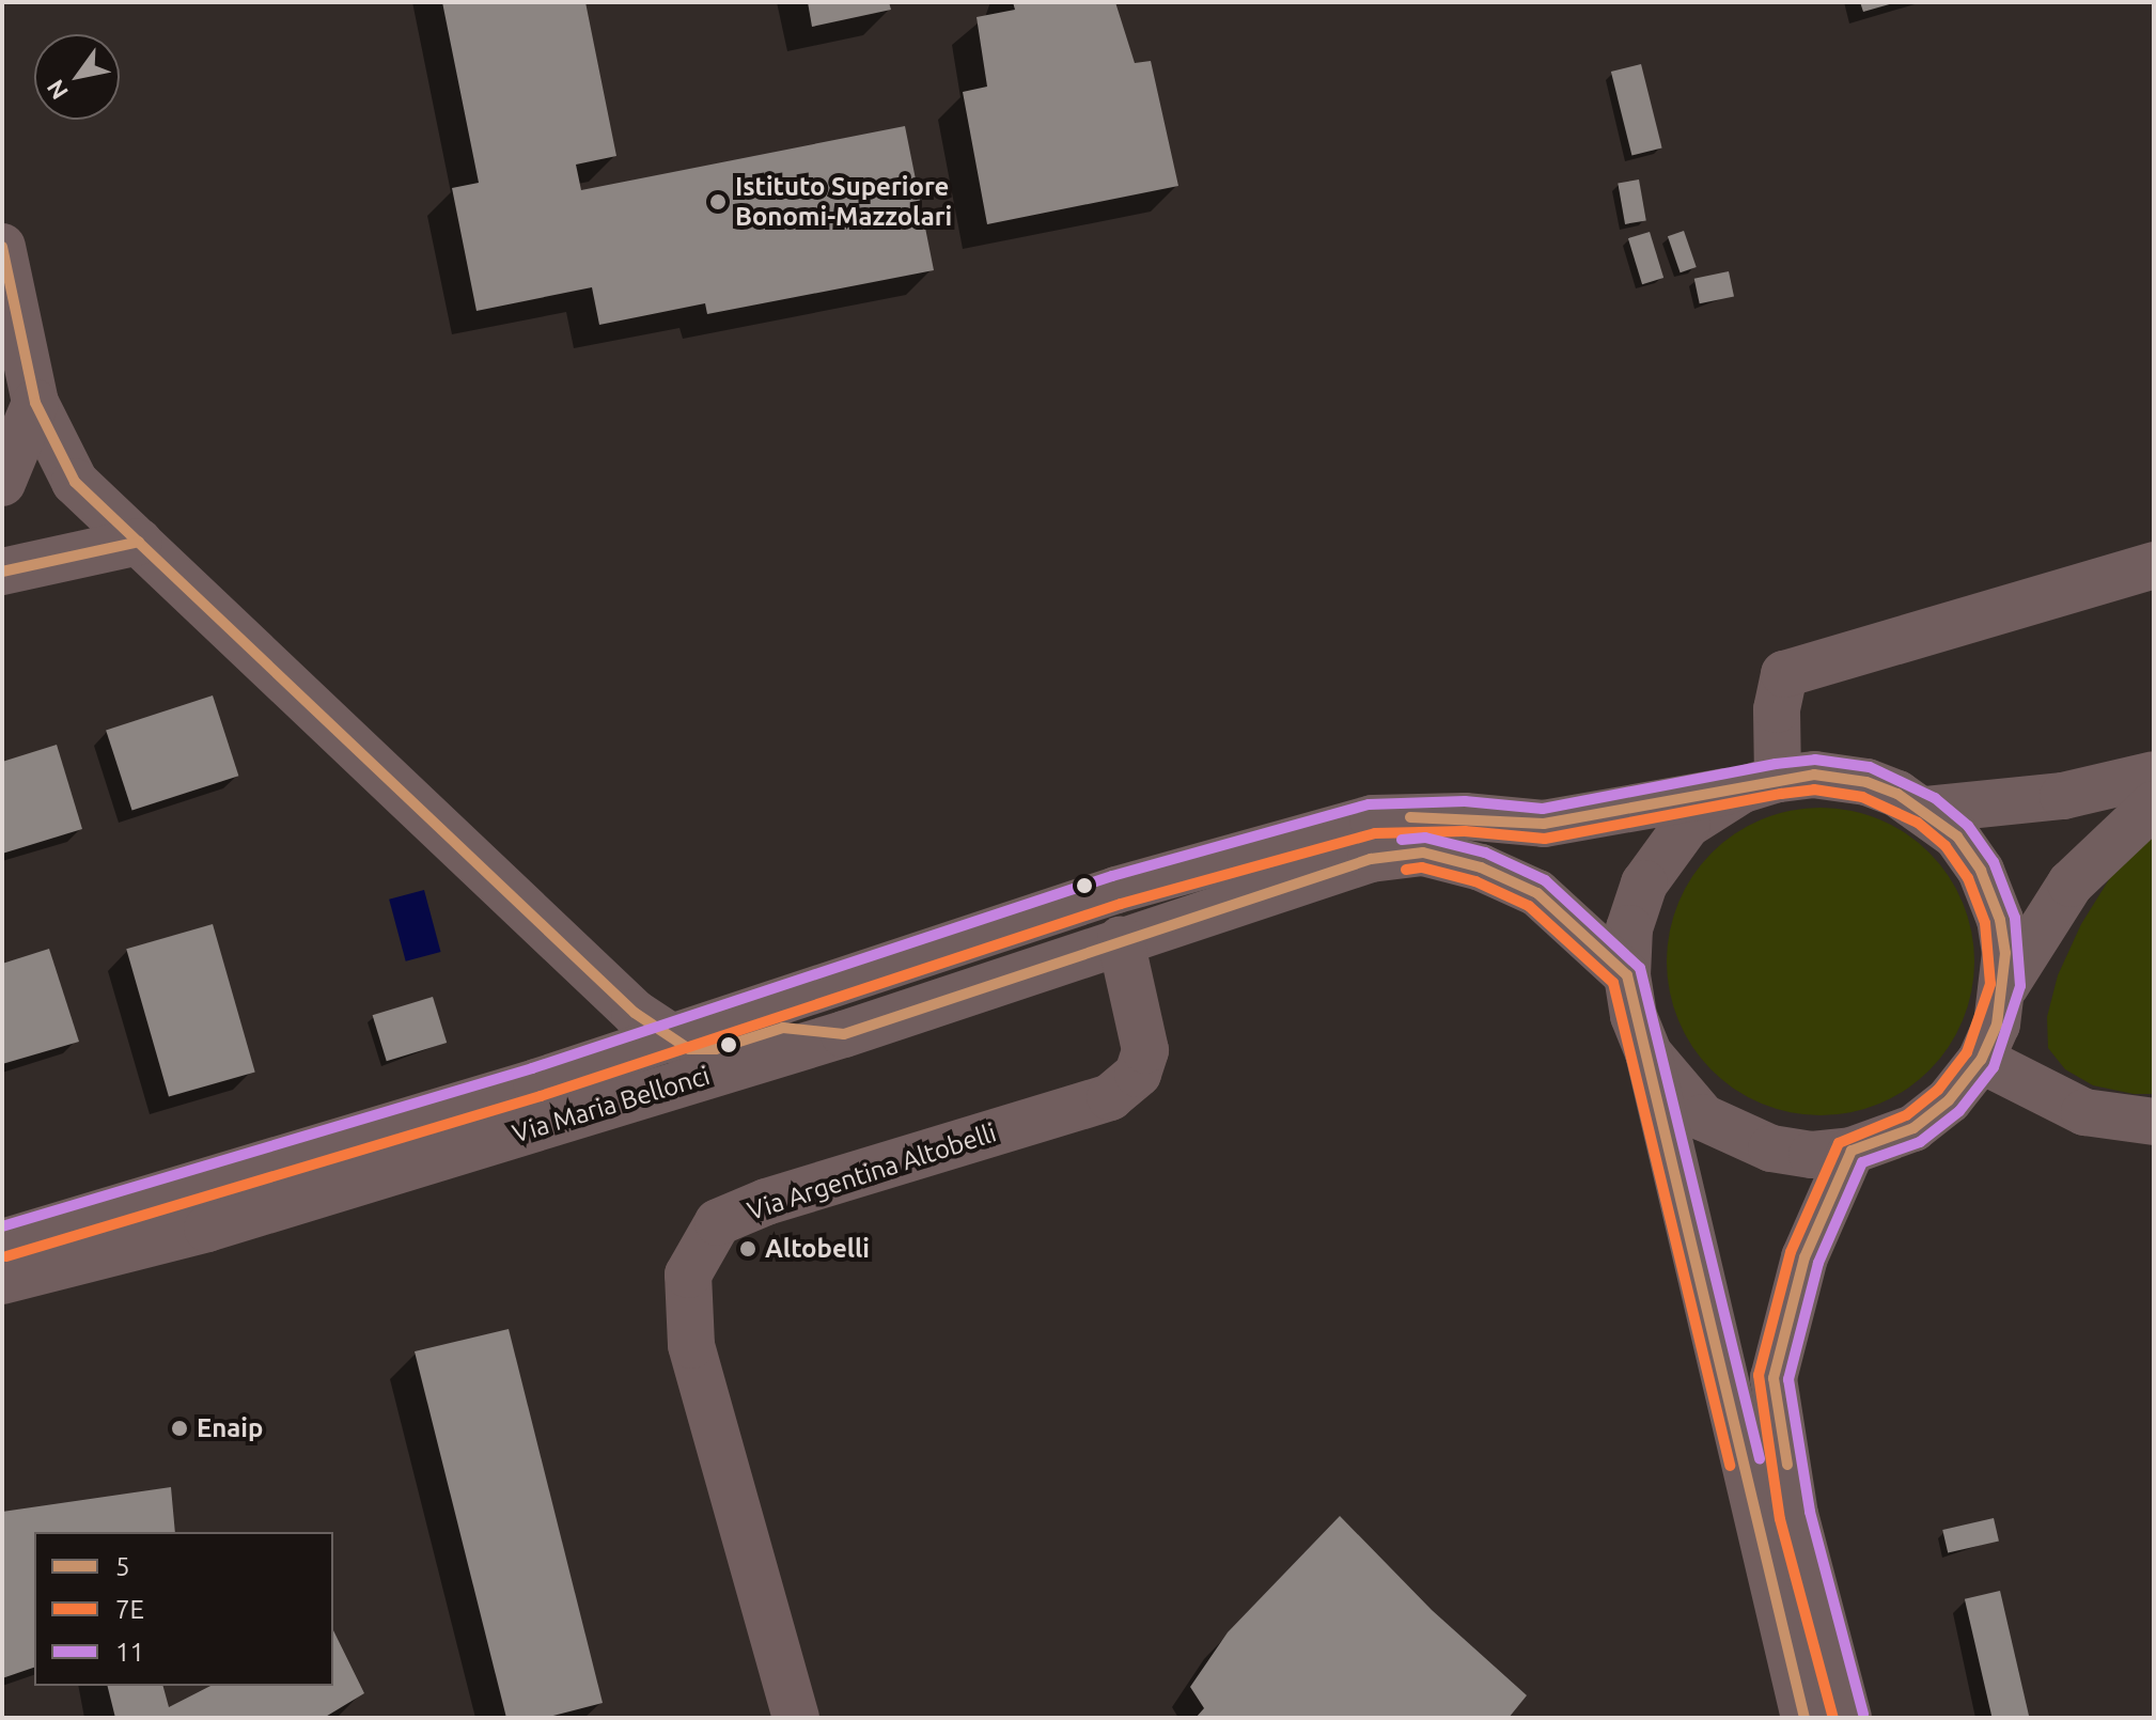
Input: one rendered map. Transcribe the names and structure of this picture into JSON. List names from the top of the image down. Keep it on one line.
{"streets":{"street":["Via Maria Bellonci","Via Argentina Altobelli"]},"crossings":[["Via Maria Bellonci","Via Argentina Altobelli"]],"places":["Istituto Superiore Bonomi-Mazzolari","Altobelli","Enaip"],"lines":["transit line 5","transit line 11","transit line 7E"],"legend":["5","7E","11"],"north":"bottom left"}
